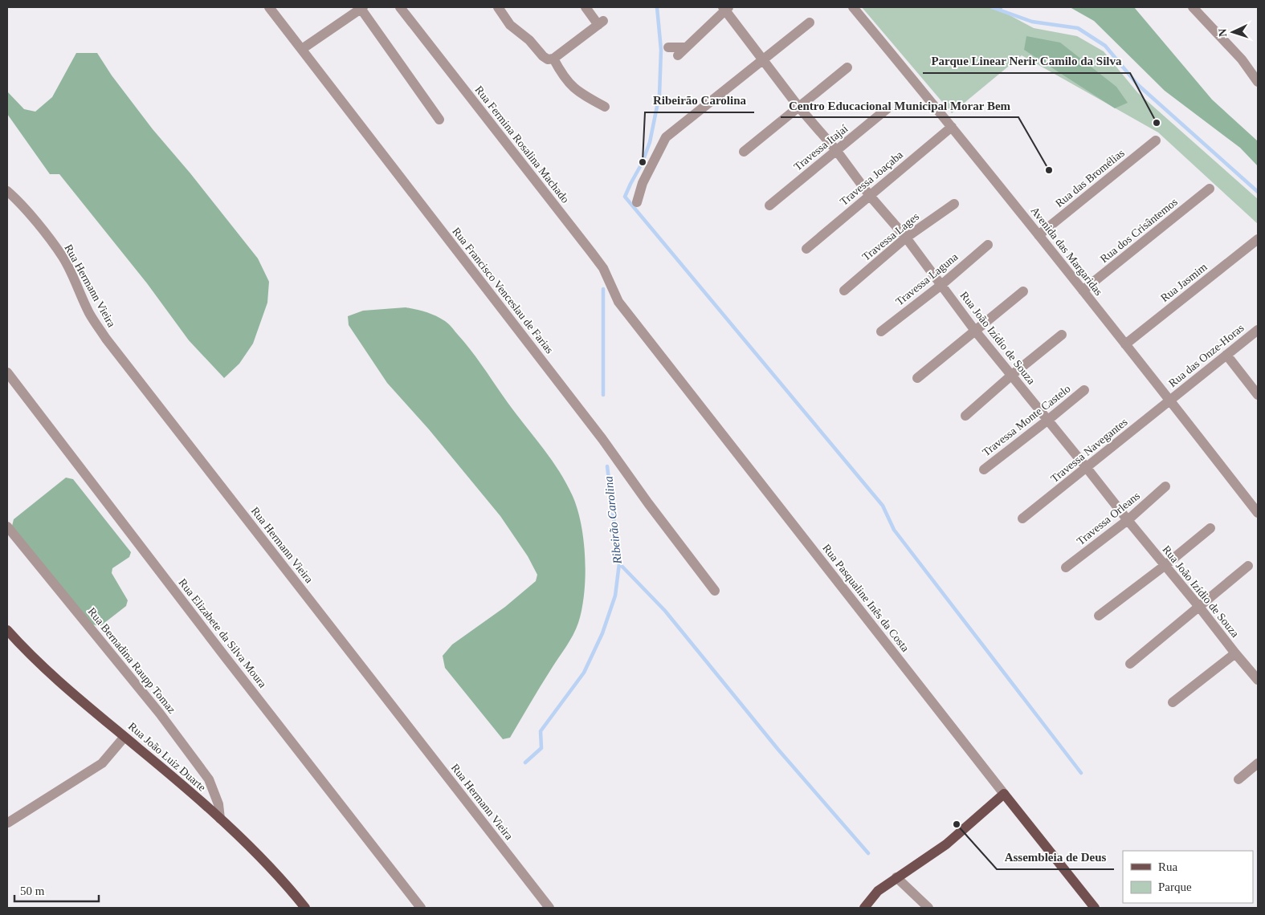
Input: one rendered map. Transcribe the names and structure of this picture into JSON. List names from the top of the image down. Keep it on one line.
{"streets":{"main road":["Rua Pasqualine Inês da Costa","Rua João Luiz Duarte"],"street":["Rua Fermina Rosalina Machado","Travessa Itajaí","Travessa Joaçaba","Rua das Bromélias","Rua dos Crisântemos","Travessa Lages","Avenida das Margaridas","Travessa Laguna","Rua Jasmim","Rua Hermann Vieira","Rua Francisco Venceslau de Farias","Rua João Izídio de Souza","Rua das Onze-Horas","Travessa Monte Castelo","Travessa Navegantes","Travessa Orleans","Rua Elizabete da Silva Moura","Rua Bernadina Raupp Tomaz"]},"crossings":[["Rua Fermina Rosalina Machado","Rua Pasqualine Inês da Costa"],["Travessa Itajaí","Rua João Izídio de Souza"],["Travessa Joaçaba","Avenida das Margaridas"],["Travessa Joaçaba","Rua João Izídio de Souza"],["Rua das Bromélias","Avenida das Margaridas"],["Rua dos Crisântemos","Avenida das Margaridas"],["Travessa Lages","Rua João Izídio de Souza"],["Avenida das Margaridas","Rua Jasmim"],["Avenida das Margaridas","Rua das Onze-Horas"],["Avenida das Margaridas","Travessa Navegantes"],["Travessa Laguna","Rua João Izídio de Souza"],["Rua João Izídio de Souza","Travessa Monte Castelo"],["Rua João Izídio de Souza","Travessa Navegantes"],["Rua João Izídio de Souza","Travessa Orleans"],["Rua das Onze-Horas","Travessa Navegantes"],["Rua Bernadina Raupp Tomaz","Rua João Luiz Duarte"]],"water":["Ribeirão Carolina"],"places":["Parque Linear Nerir Camilo da Silva","Ribeirão Carolina","Centro Educacional Municipal Morar Bem","Assembleia de Deus"],"legend":["Rua","Parque"],"scale_bar":"50 m","north":"left"}
